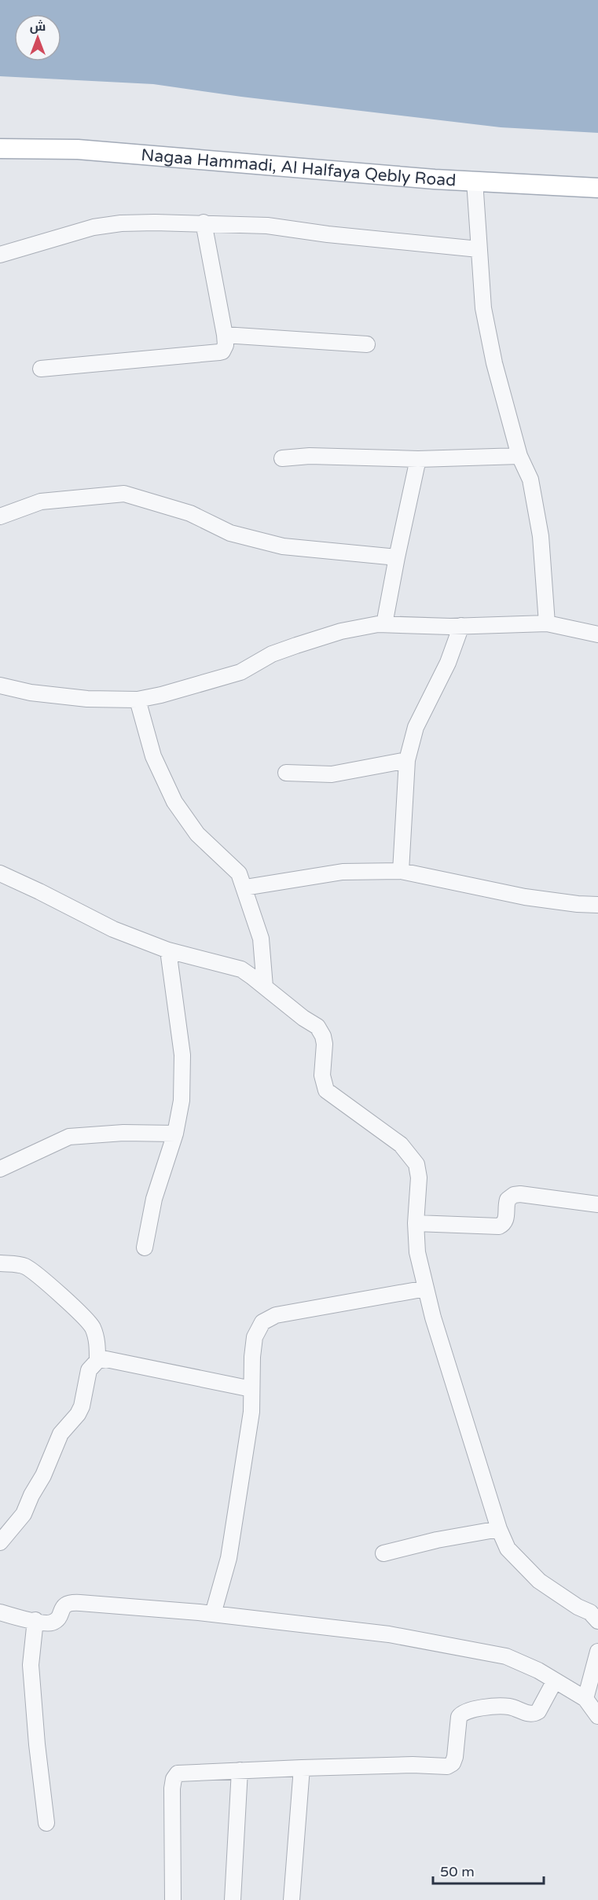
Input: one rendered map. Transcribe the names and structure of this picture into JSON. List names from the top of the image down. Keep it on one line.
{"streets":{"main road":["Nagaa Hammadi, Al Halfaya Qebly Road"]},"scale_bar":"50 m","north":"top"}
